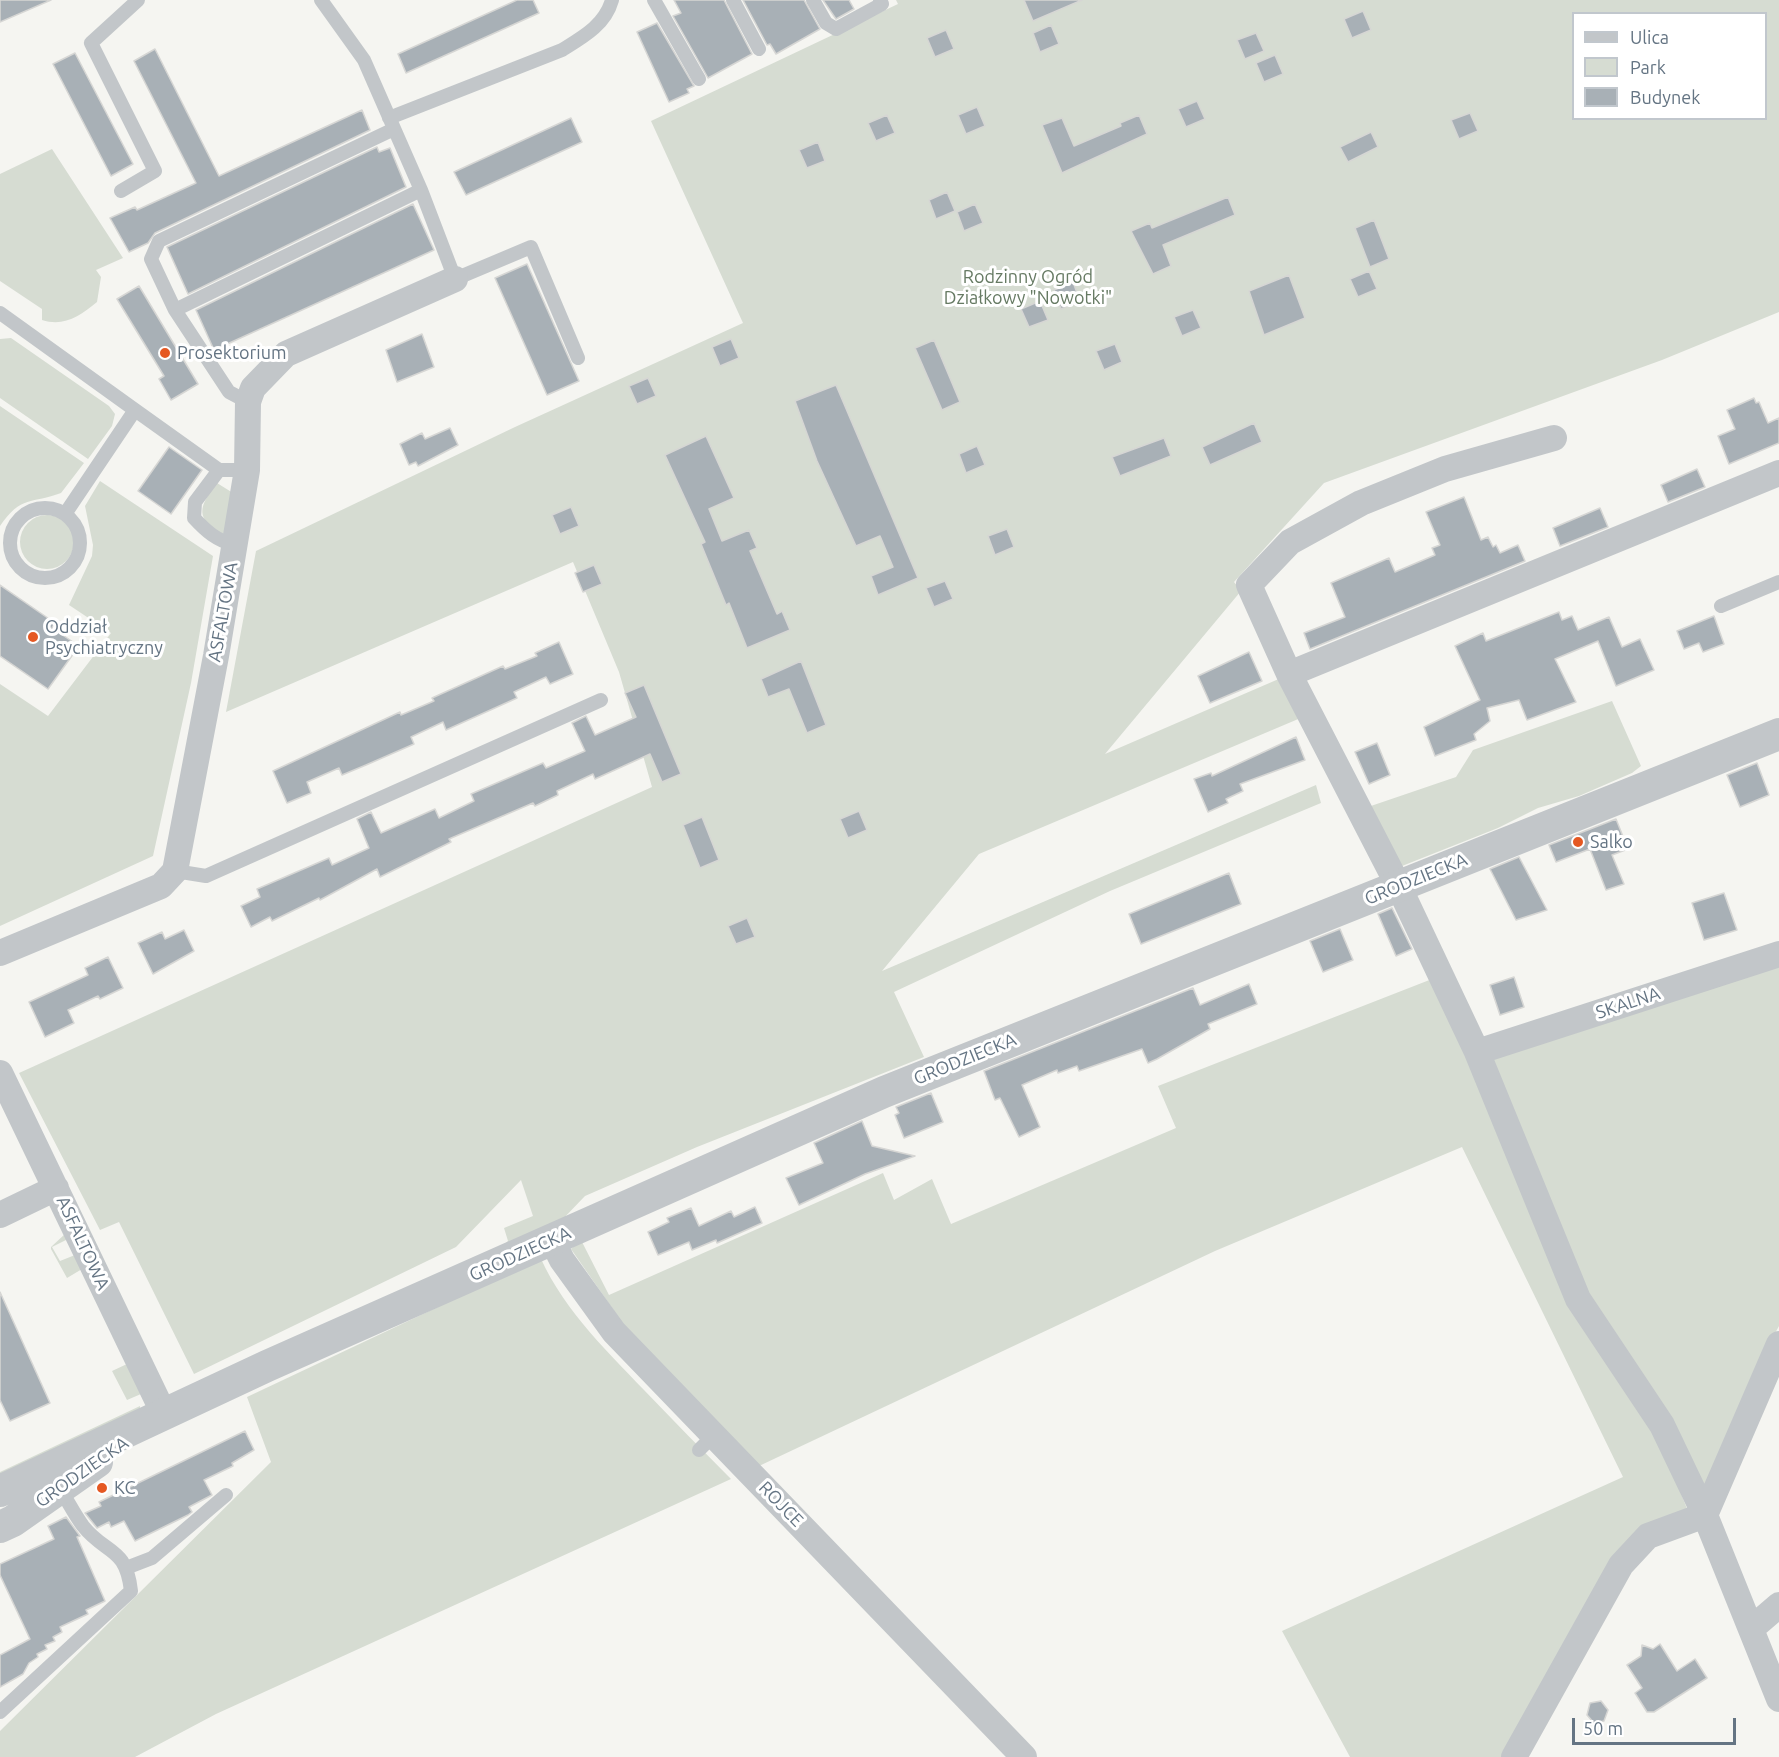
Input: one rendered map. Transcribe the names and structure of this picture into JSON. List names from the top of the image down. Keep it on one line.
{"streets":{"street":["ASFALTOWA","GRODZIECKA","SKALNA","ROJCE"]},"crossings":[["ASFALTOWA","GRODZIECKA"],["GRODZIECKA","ROJCE"]],"parks":["Rodzinny Ogród Działkowy \"Nowotki\""],"places":["Prosektorium","Oddział Psychiatryczny","Salko","KC"],"legend":["Ulica","Park","Budynek"],"scale_bar":"50 m"}
